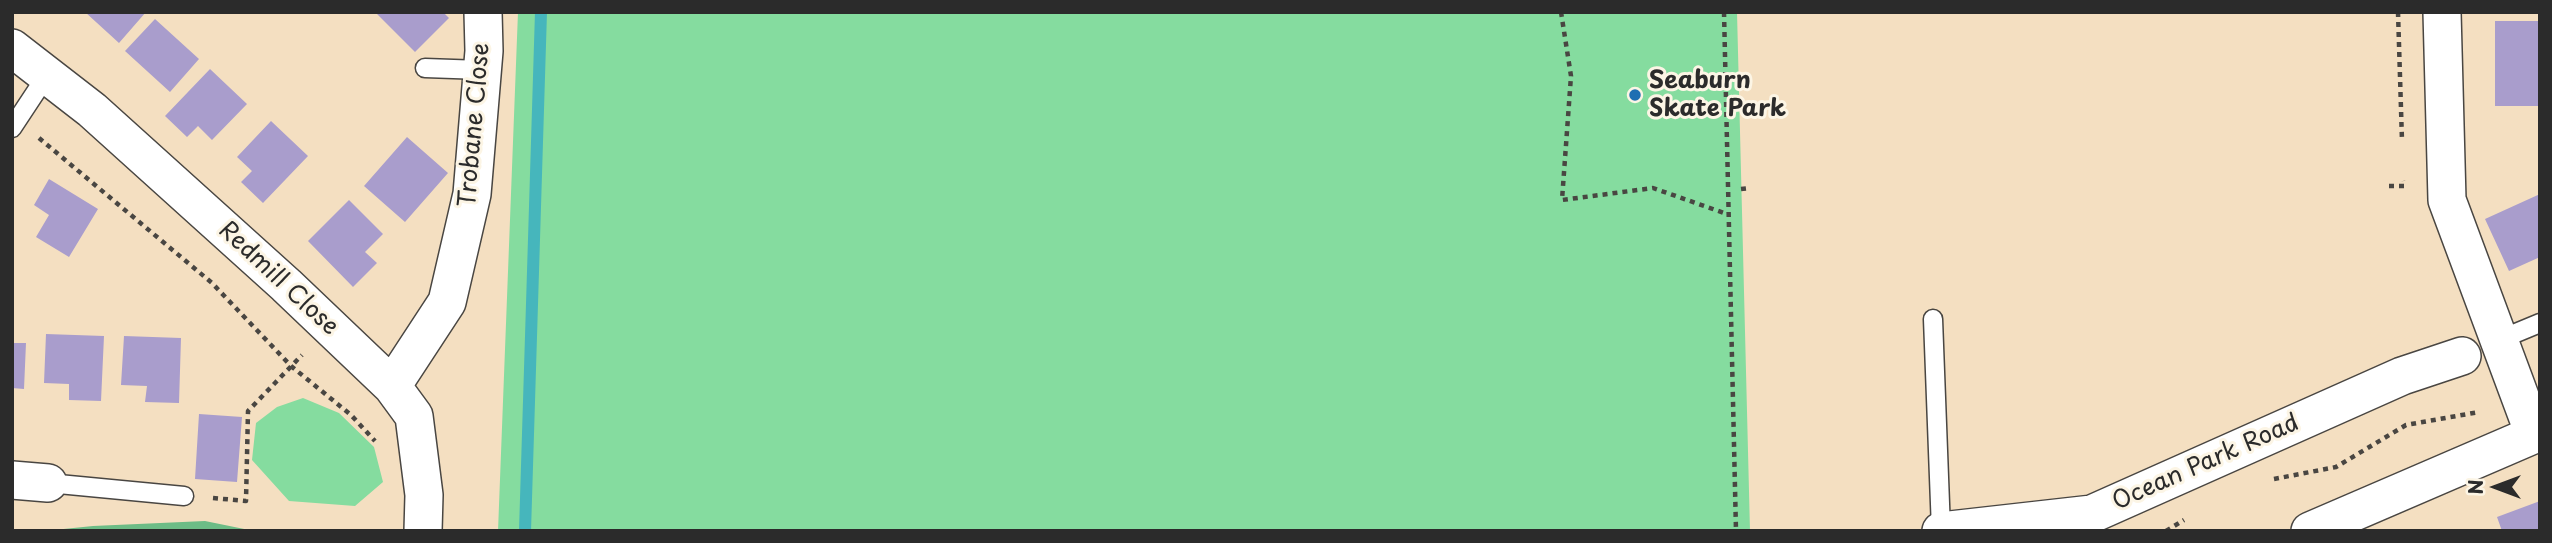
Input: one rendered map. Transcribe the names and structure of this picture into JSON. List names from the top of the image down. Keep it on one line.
{"streets":{"street":["Trobane Close","Redmill Close","Ocean Park Road"]},"crossings":[["Trobane Close","Redmill Close"]],"places":["Seaburn Skate Park"],"north":"left"}
